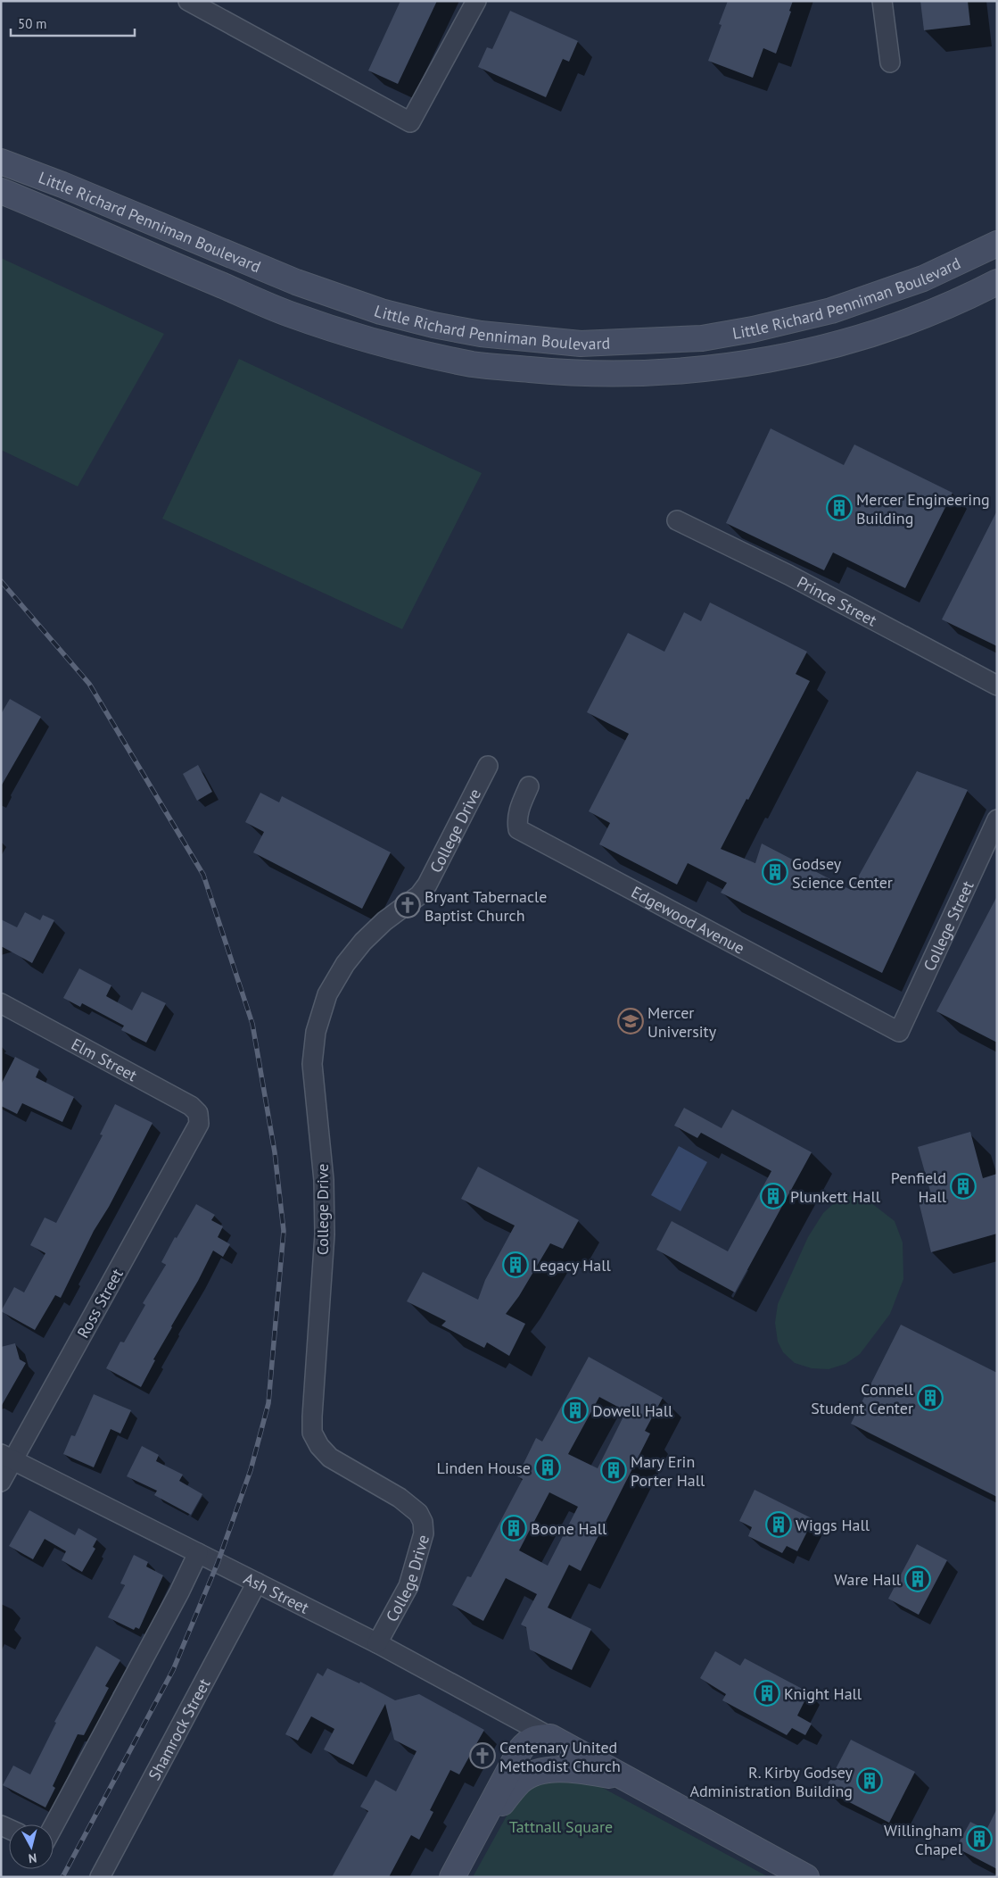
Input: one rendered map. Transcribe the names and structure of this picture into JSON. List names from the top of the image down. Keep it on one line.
{"streets":{"street":["Little Richard Penniman Boulevard","Prince Street","College Drive","Edgewood Avenue","College Street","Elm Street","Ross Street","Ash Street","Shamrock Street"]},"crossings":[["College Drive","Ash Street"],["Edgewood Avenue","College Street"],["Elm Street","Ross Street"],["Ross Street","Ash Street"],["Ash Street","Shamrock Street"]],"parks":["Tattnall Square"],"places":{"building":["Mercer Engineering Building","Godsey Science Center","Penfield Hall","Plunkett Hall","Legacy Hall","Connell Student Center","Dowell Hall","Linden House","Mary Erin Porter Hall","Wiggs Hall","Boone Hall","Ware Hall","Knight Hall","R. Kirby Godsey Administration Building","Willingham Chapel"],"church":["Bryant Tabernacle Baptist Church","Centenary United Methodist Church"],"school or university":["Mercer University"]},"scale_bar":"50 m","north":"bottom"}
